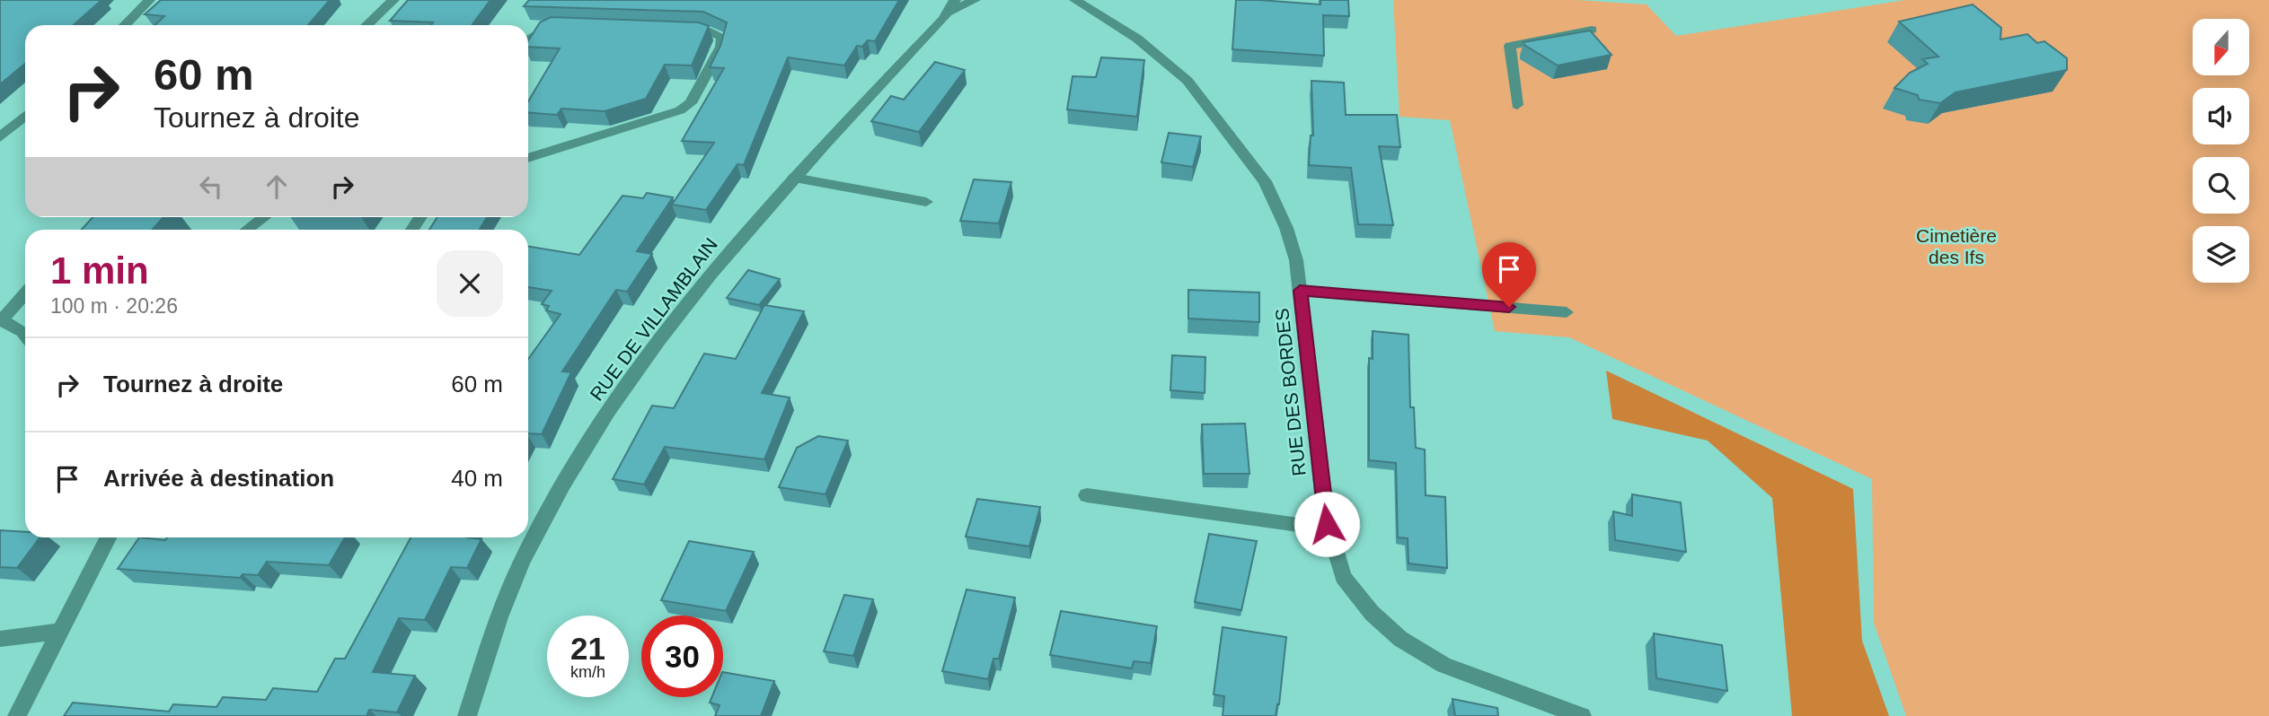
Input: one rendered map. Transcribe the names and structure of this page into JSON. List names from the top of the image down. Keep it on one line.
{"streets":{"street":["RUE DE VILLAMBLAIN","RUE DES BORDES"]},"parks":["Cimetière des Ifs"],"north":"bottom","page":{"turn":["60 m","Tournez à droite"],"heading":["1 min","100 m · 20:26"],"list":[{"name":"Tournez à droite","value":"60 m"},{"name":"Arrivée à destination","value":"40 m"}],"speed":"21 km/h","limit":"30"}}
